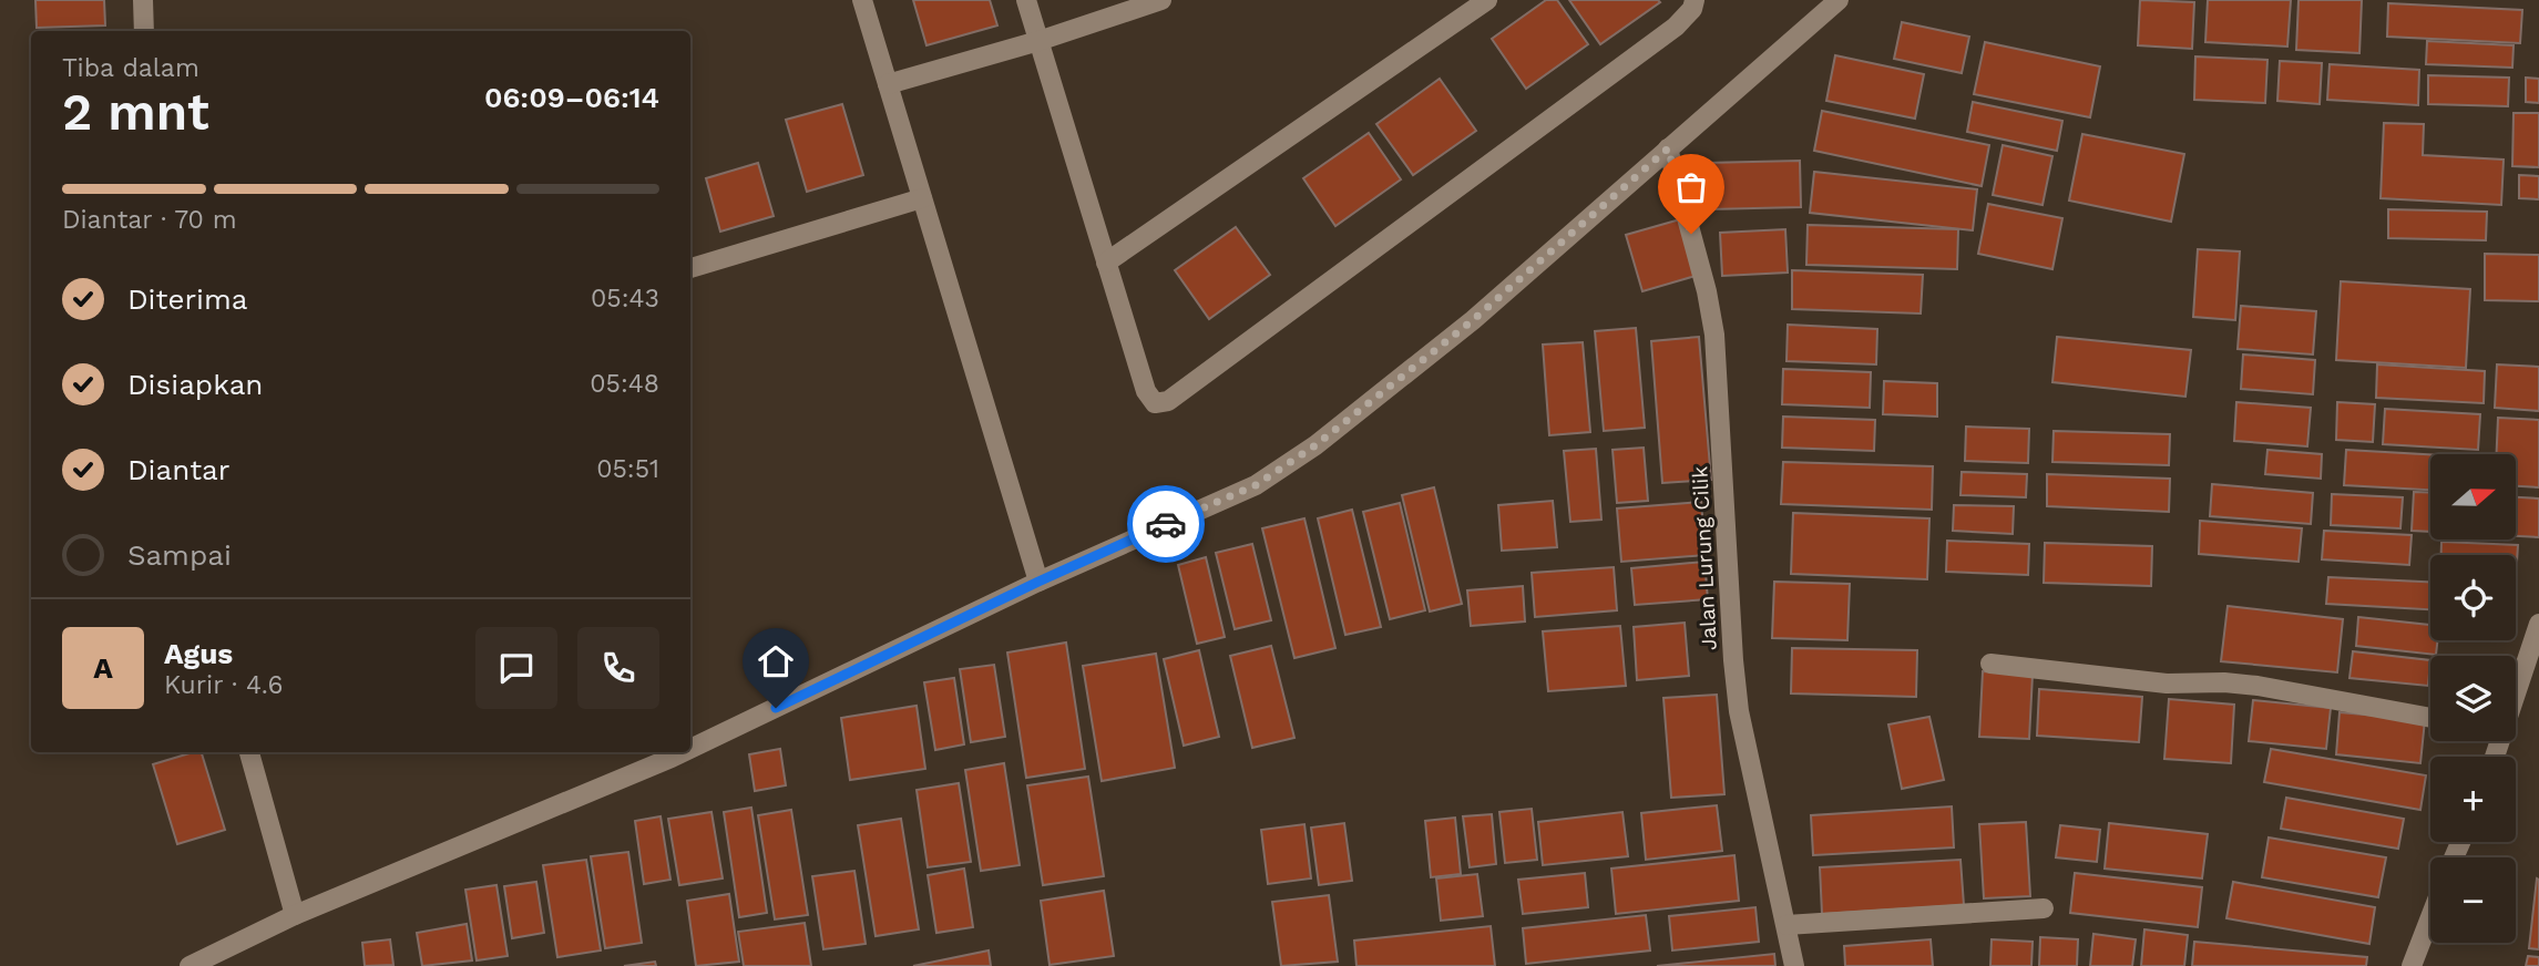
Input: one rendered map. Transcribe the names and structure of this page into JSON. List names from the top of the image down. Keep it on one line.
{"streets":{"street":["Jalan Lurung Cilik"]},"north":"right","page":{"heading":["2 mnt","Tiba dalam","06:09–06:14"],"panel":["Agus","Kurir · 4.6"],"bar":"Diantar · 70 m","list":[["Diterima","05:43"],["Disiapkan","05:48"],["Diantar","05:51"],"Sampai"],"map_buttons":["+","−"],"round":"A"}}
